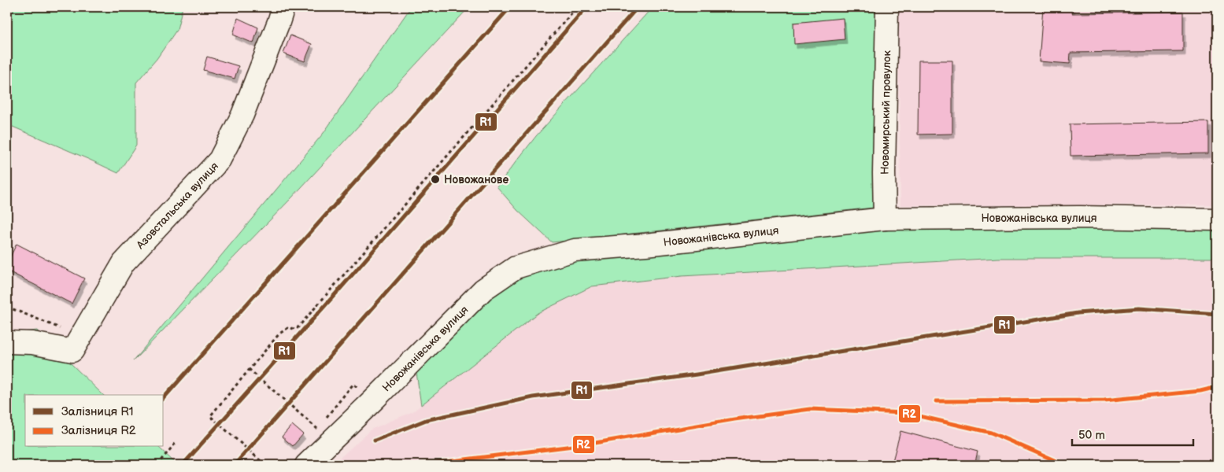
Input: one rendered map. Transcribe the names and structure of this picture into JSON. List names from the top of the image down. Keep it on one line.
{"streets":{"street":["Новомирський провулок","Азовстальська вулиця","Новожанівська вулиця"]},"crossings":[["Новомирський провулок","Новожанівська вулиця"]],"places":["Новожанове"],"lines":["rail line R1","rail line R2"],"legend":["Залізниця R1","Залізниця R2"],"scale_bar":"50 m"}
